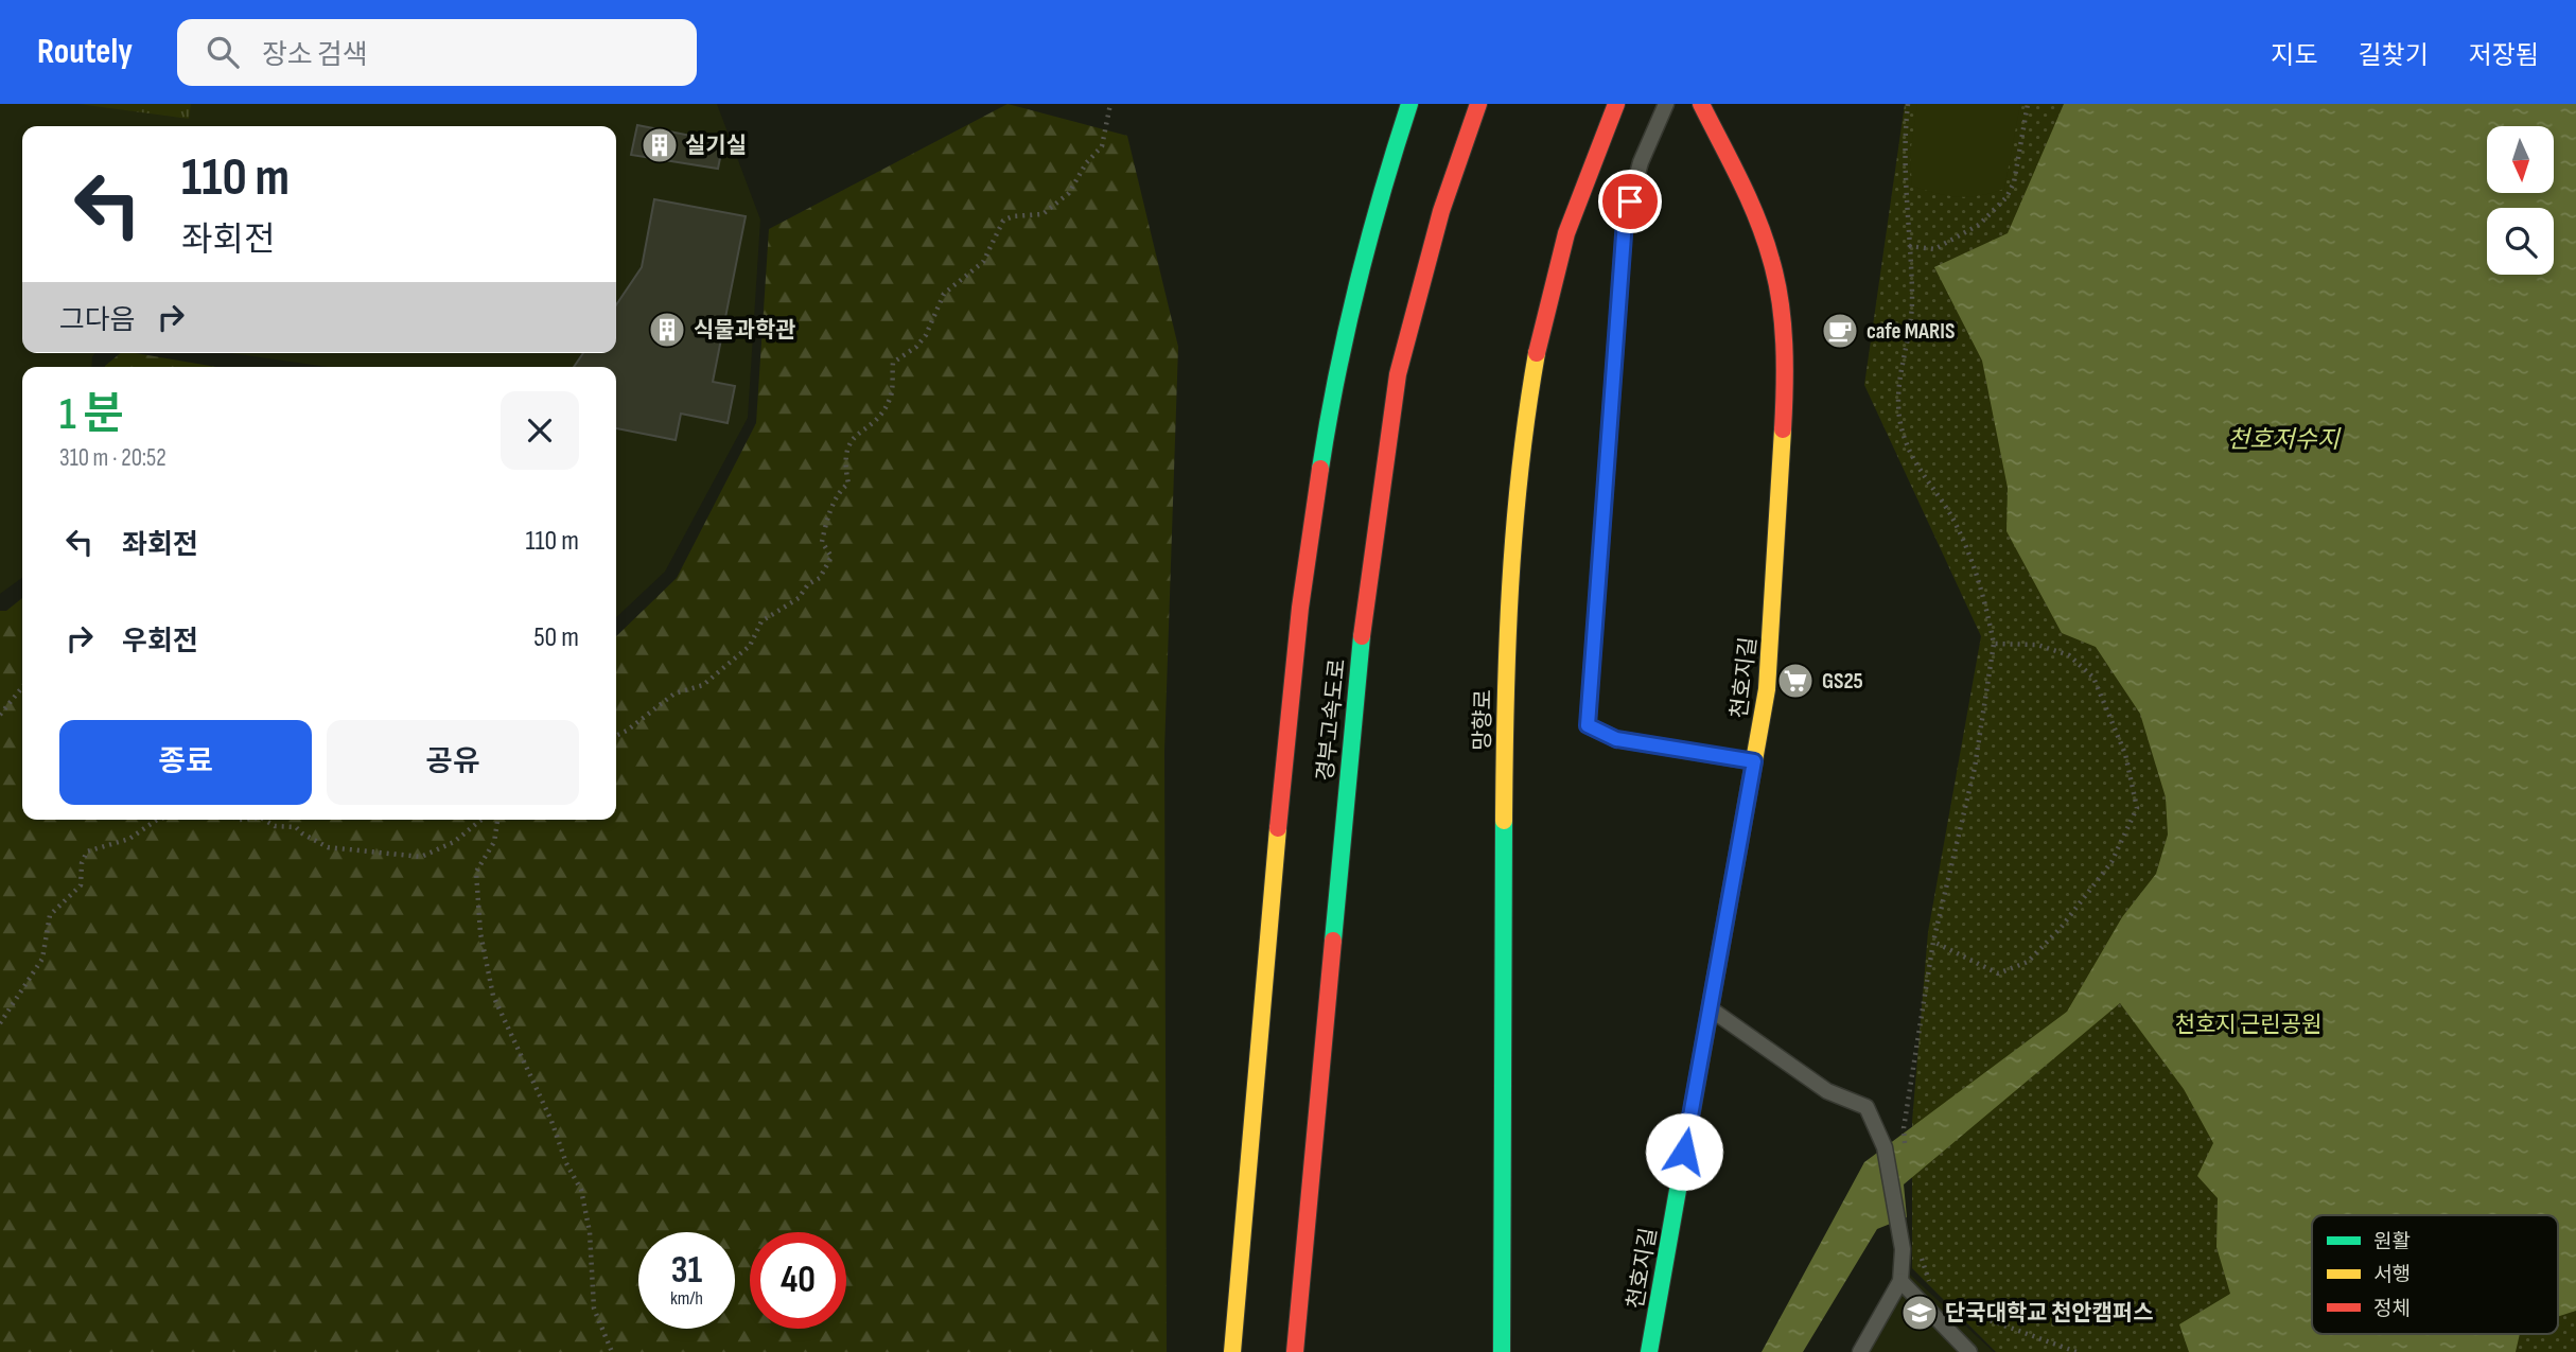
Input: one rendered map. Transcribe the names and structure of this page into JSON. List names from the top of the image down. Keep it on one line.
{"streets":{"main road":["천호지길","경부고속도로","망향로"]},"water":["천호저수지"],"parks":["천호지 근린공원"],"places":{"building":["실기실","식물과학관"],"cafe":["cafe MARIS"],"supermarket":["GS25"],"school or university":["단국대학교 천안캠퍼스"]},"legend":["원활","서행","정체"],"north":"bottom","page":{"header":"Routely","search":"장소 검색","nav":["지도","길찾기","저장됨"],"turn":["110 m","좌회전"],"then":"그다음","heading":["1 분","310 m · 20:52"],"list":[{"name":"좌회전","value":"110 m"},{"name":"우회전","value":"50 m"}],"buttons":["종료","공유"],"speed":"31 km/h","limit":"40"}}
